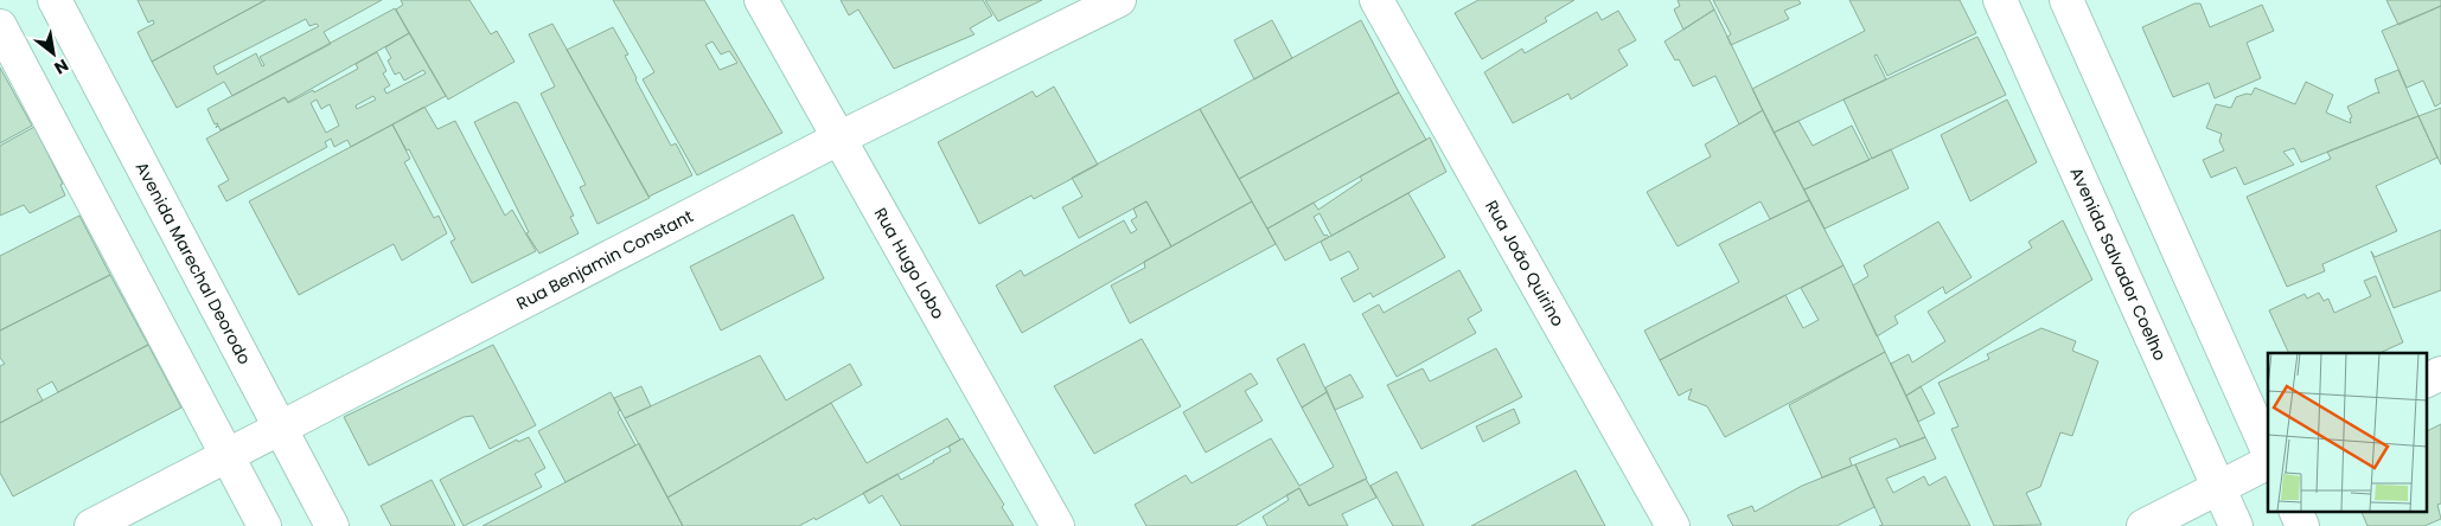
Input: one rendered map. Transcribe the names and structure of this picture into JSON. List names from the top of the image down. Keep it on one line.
{"streets":{"street":["Rua Benjamin Constant","Avenida Marechal Deorodo","Rua Hugo Lobo","Rua João Quirino","Avenida Salvador Coelho"]},"crossings":[["Rua Benjamin Constant","Avenida Marechal Deorodo"],["Rua Benjamin Constant","Rua Hugo Lobo"]],"north":"bottom right"}
